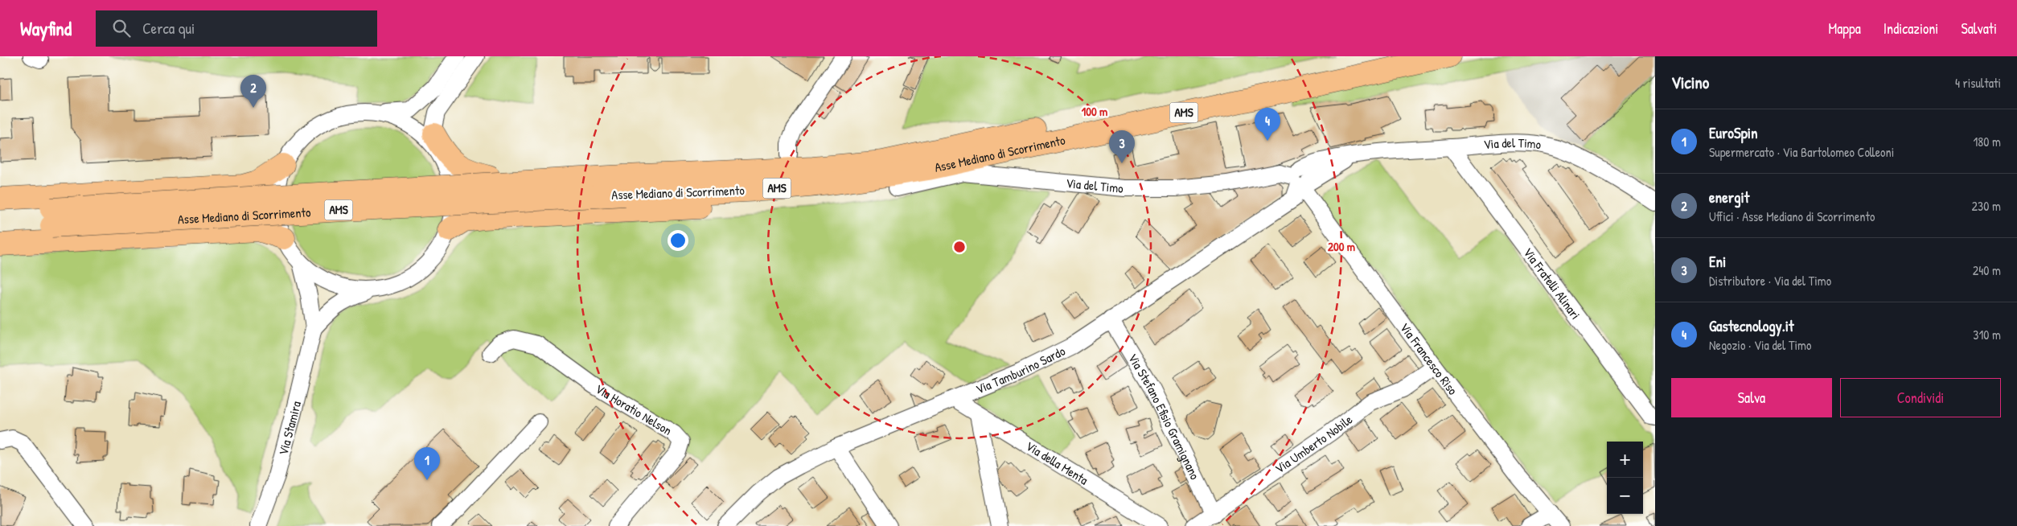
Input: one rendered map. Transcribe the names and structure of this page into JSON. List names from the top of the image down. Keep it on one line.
{"streets":{"highway":["AMS","Asse Mediano di Scorrimento"],"street":["Via del Timo","Via Fratelli Alinari","Via Francesco Riso","Via Tamburino Sardo","Via Horatio Nelson","Via Stefano Efisio Gramignano","Via Stamira","Via Umberto Nobile","Via della Menta"]},"crossings":[["Via del Timo","Via Fratelli Alinari"],["Via del Timo","Via Francesco Riso"],["Via del Timo","Via Tamburino Sardo"],["Via Francesco Riso","Via Tamburino Sardo"],["Via Francesco Riso","Via Umberto Nobile"],["Via Tamburino Sardo","Via Stefano Efisio Gramignano"],["Via Tamburino Sardo","Via della Menta"],["Via Stefano Efisio Gramignano","Via Umberto Nobile"]],"page":{"header":"Wayfind","search":"Cerca qui","nav":["Mappa","Indicazioni","Salvati"],"heading":["Vicino","4 risultati"],"pins":["2","4","3","1"],"list":[{"mark":"1","name":"EuroSpin","note":"Supermercato · Via Bartolomeo Colleoni","value":"180 m"},{"mark":"2","name":"energit","note":"Uffici · Asse Mediano di Scorrimento","value":"230 m"},{"mark":"3","name":"Eni","note":"Distributore · Via del Timo","value":"240 m"},{"mark":"4","name":"Gastecnology.it","note":"Negozio · Via del Timo","value":"310 m"}],"buttons":["Salva","Condividi"],"map_buttons":["+","−"]},"rings":["100 m","200 m"]}
